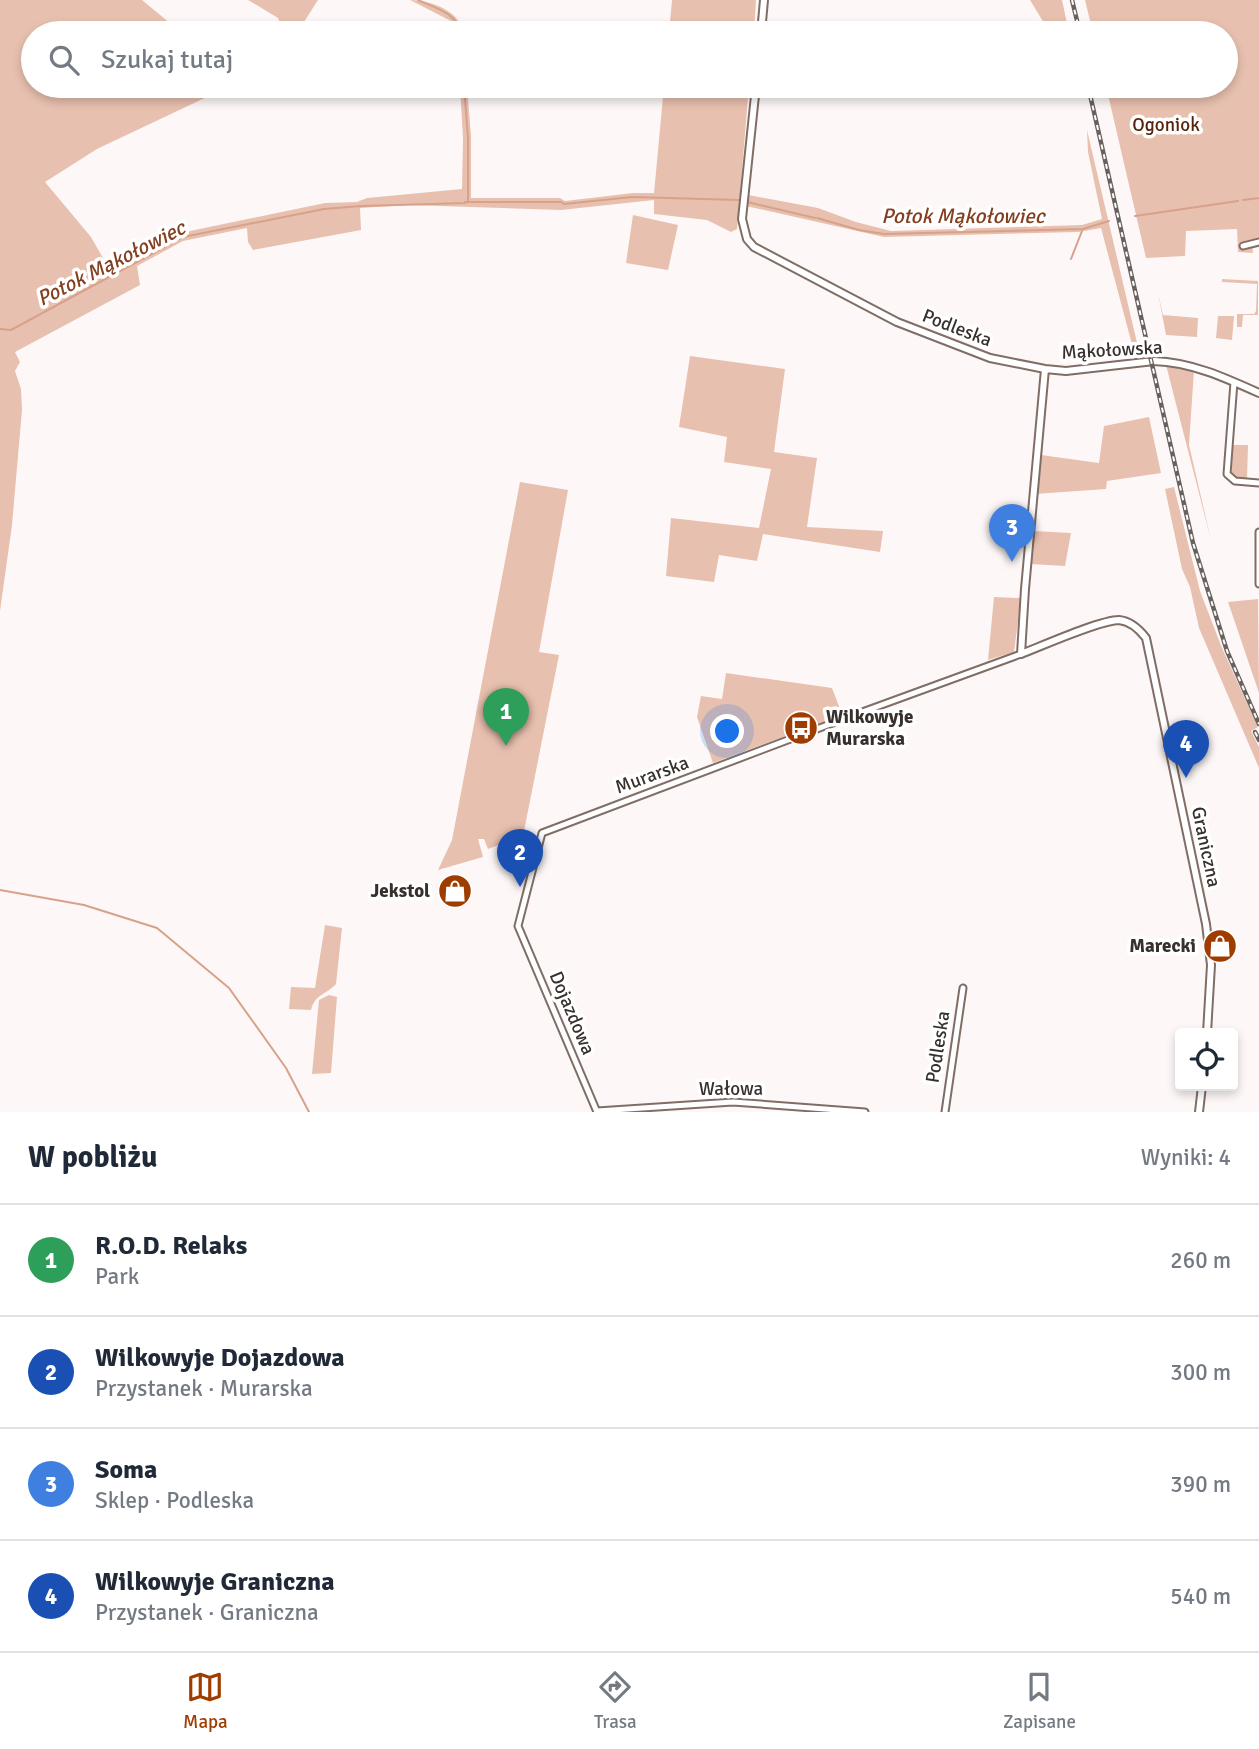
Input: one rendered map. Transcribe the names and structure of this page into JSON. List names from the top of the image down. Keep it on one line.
{"streets":{"street":["Podleska","Mąkołowska","Murarska","Graniczna","Dojazdowa","Wałowa"]},"crossings":[["Podleska","Mąkołowska"],["Murarska","Graniczna"],["Murarska","Dojazdowa"],["Dojazdowa","Wałowa"]],"water":["Potok Mąkołowiec"],"parks":["Ogoniok"],"places":{"bus stop":["Wilkowyje Murarska"],"shop":["Jekstol","Marecki"]},"page":{"search":"Szukaj tutaj","pins":["3","1","4","2"],"heading":["W pobliżu","Wyniki: 4"],"list":[{"mark":"1","name":"R.O.D. Relaks","note":"Park","value":"260 m"},{"mark":"2","name":"Wilkowyje Dojazdowa","note":"Przystanek · Murarska","value":"300 m"},{"mark":"3","name":"Soma","note":"Sklep · Podleska","value":"390 m"},{"mark":"4","name":"Wilkowyje Graniczna","note":"Przystanek · Graniczna","value":"540 m"}],"nav":["Mapa","Trasa","Zapisane"]}}
